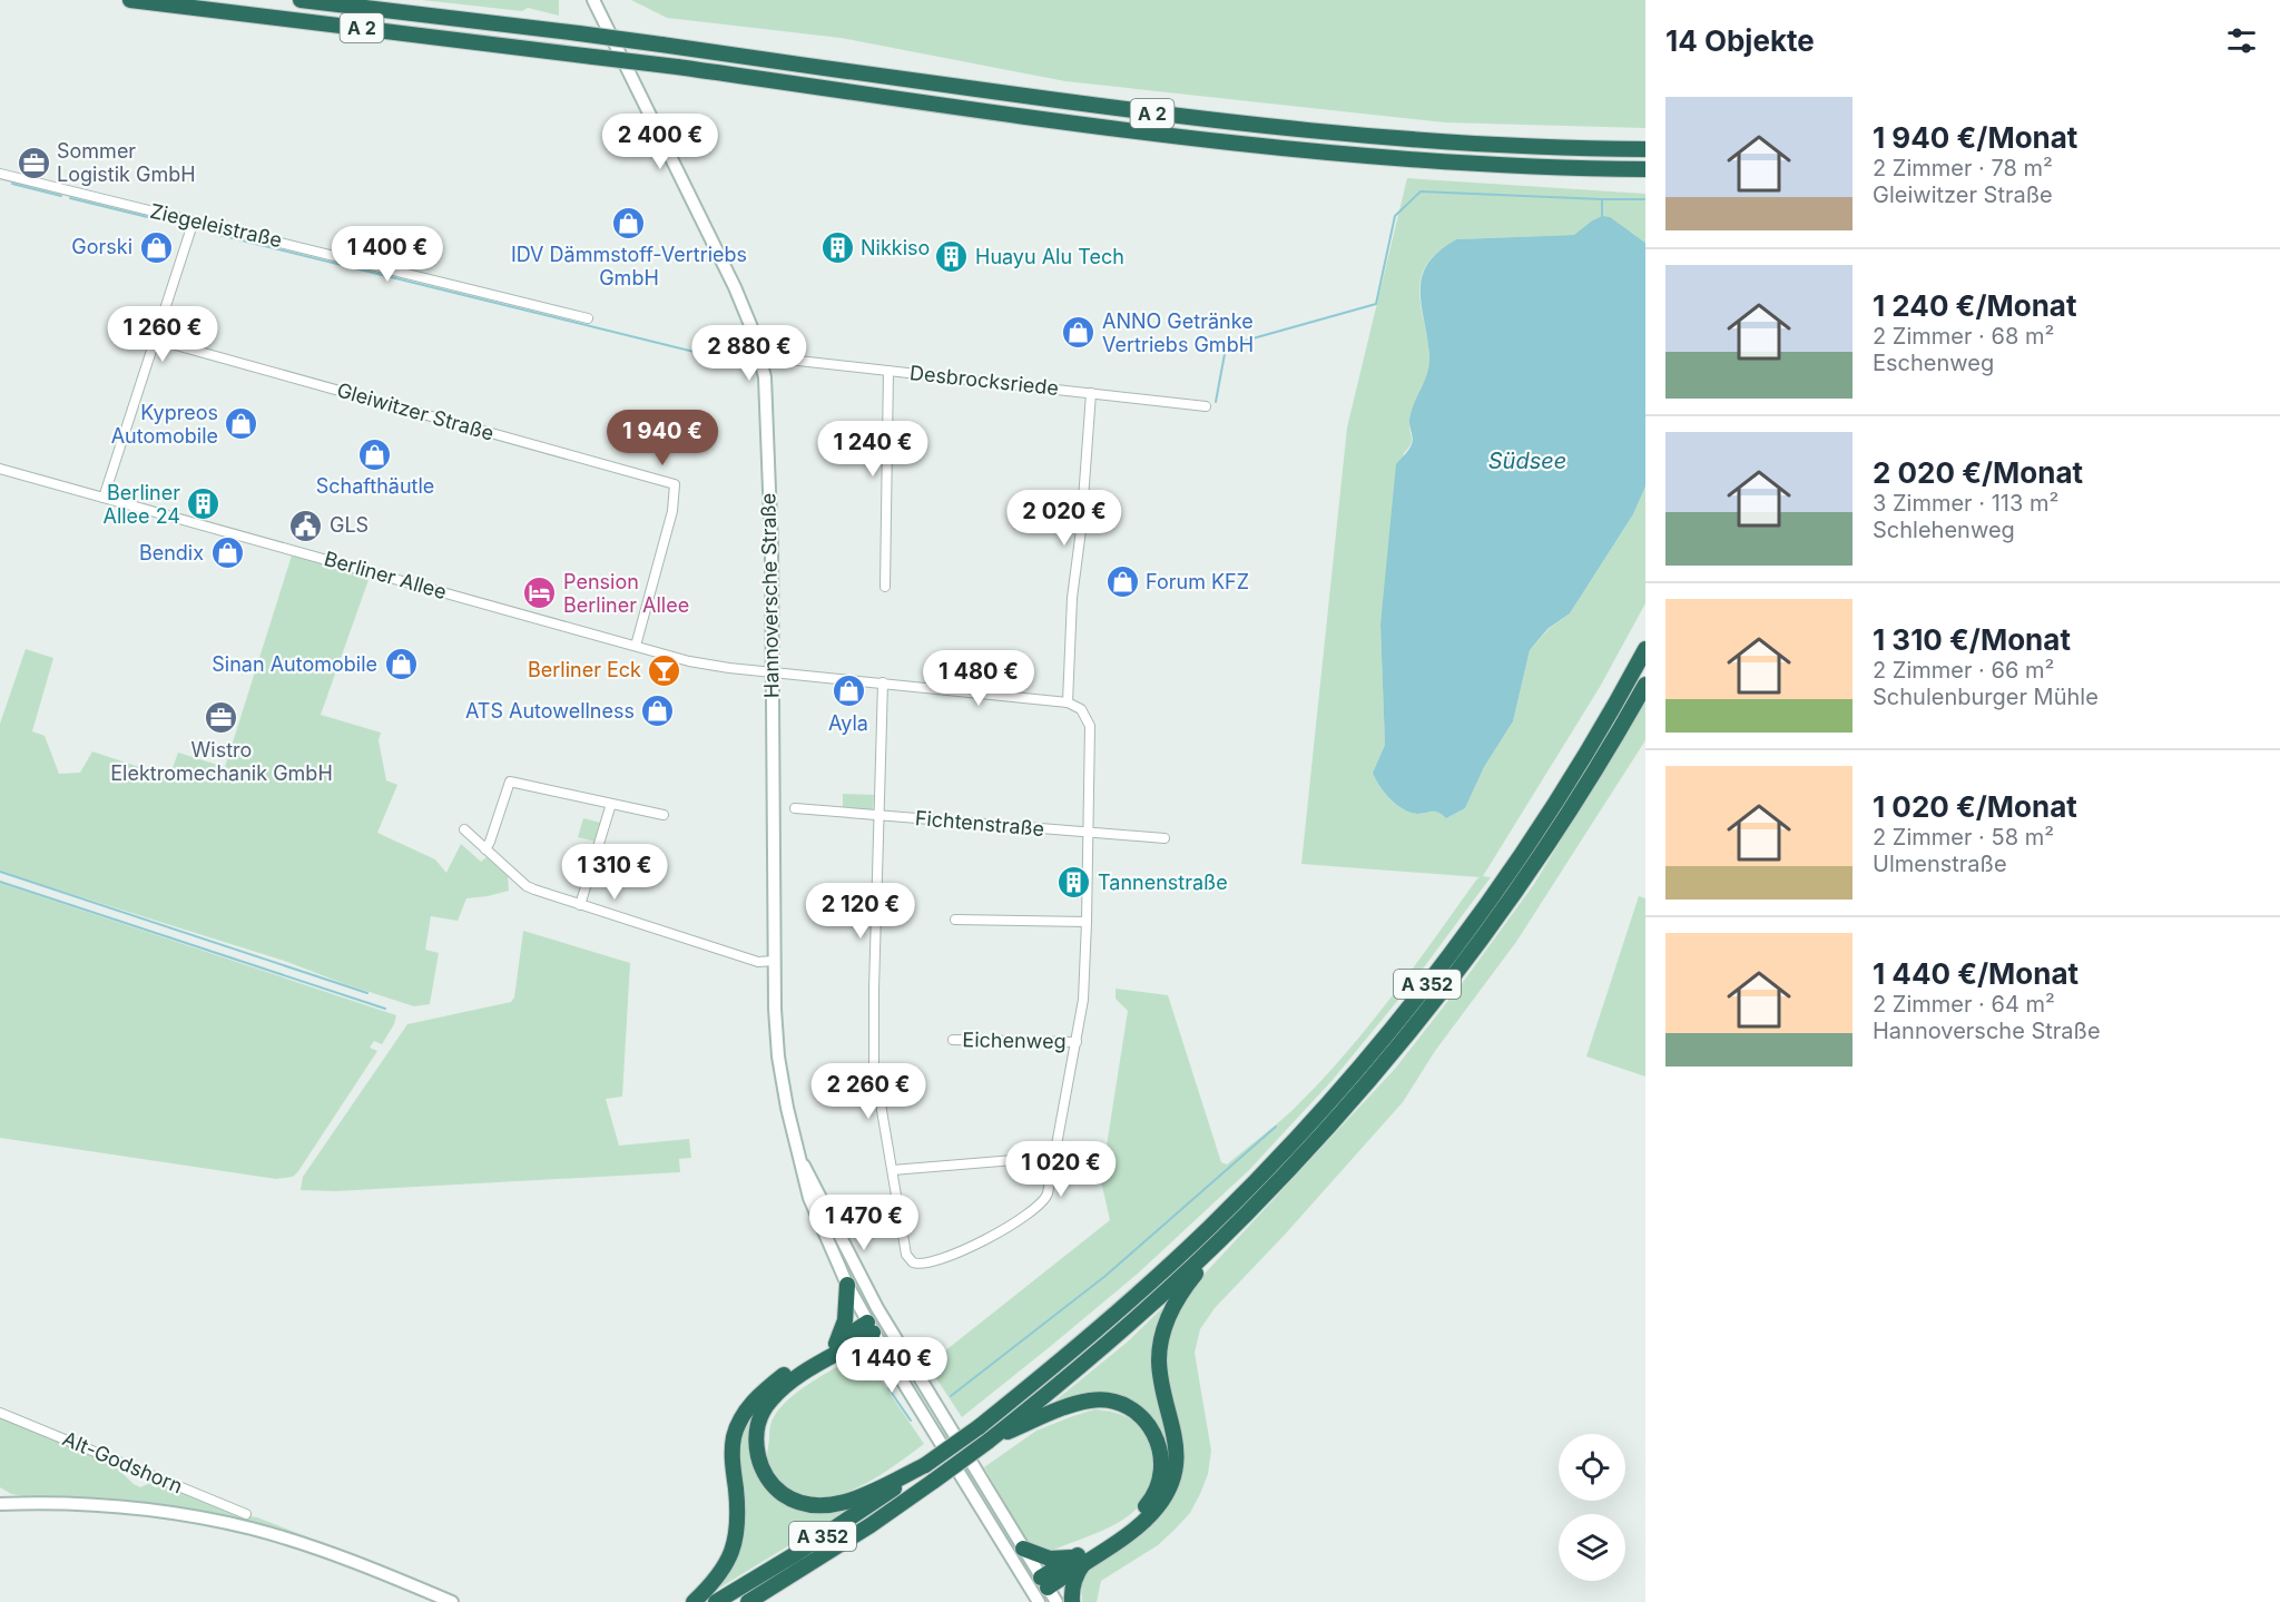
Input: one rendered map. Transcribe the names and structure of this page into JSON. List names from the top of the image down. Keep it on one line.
{"streets":{"highway":["A 2","A 352"],"main road":["Hannoversche Straße"],"street":["Ziegeleistraße","Desbrocksriede","Gleiwitzer Straße","Berliner Allee","Fichtenstraße","Eichenweg","Alt-Godshorn"]},"crossings":[["Desbrocksriede","Hannoversche Straße"],["Gleiwitzer Straße","Berliner Allee"],["Berliner Allee","Hannoversche Straße"]],"water":["Südsee"],"places":{"office":["Sommer Logistik GmbH","Wistro Elektromechanik GmbH"],"shop":["IDV Dämmstoff-Vertriebs GmbH","Gorski","ANNO Getränke Vertriebs GmbH","Kypreos Automobile","Schafthäutle","Bendix","Forum KFZ","Sinan Automobile","Ayla","ATS Autowellness"],"building":["Nikkiso","Huayu Alu Tech","Berliner Allee 24","Tannenstraße"],"public building":["GLS"],"hotel":["Pension Berliner Allee"],"bar":["Berliner Eck"]},"page":{"heading":"14 Objekte","list":[{"name":"1 940 €/Monat","note":"2 Zimmer · 78 m² · Gleiwitzer Straße"},{"name":"1 240 €/Monat","note":"2 Zimmer · 68 m² · Eschenweg"},{"name":"2 020 €/Monat","note":"3 Zimmer · 113 m² · Schlehenweg"},{"name":"1 310 €/Monat","note":"2 Zimmer · 66 m² · Schulenburger Mühle"},{"name":"1 020 €/Monat","note":"2 Zimmer · 58 m² · Ulmenstraße"},{"name":"1 440 €/Monat","note":"2 Zimmer · 64 m² · Hannoversche Straße"}],"price":["2 400 €","1 400 €","1 260 €","2 880 €","1 940 €","1 240 €","2 020 €","1 480 €","1 310 €","2 120 €","2 260 €","1 020 €","1 470 €","1 440 €"]}}
